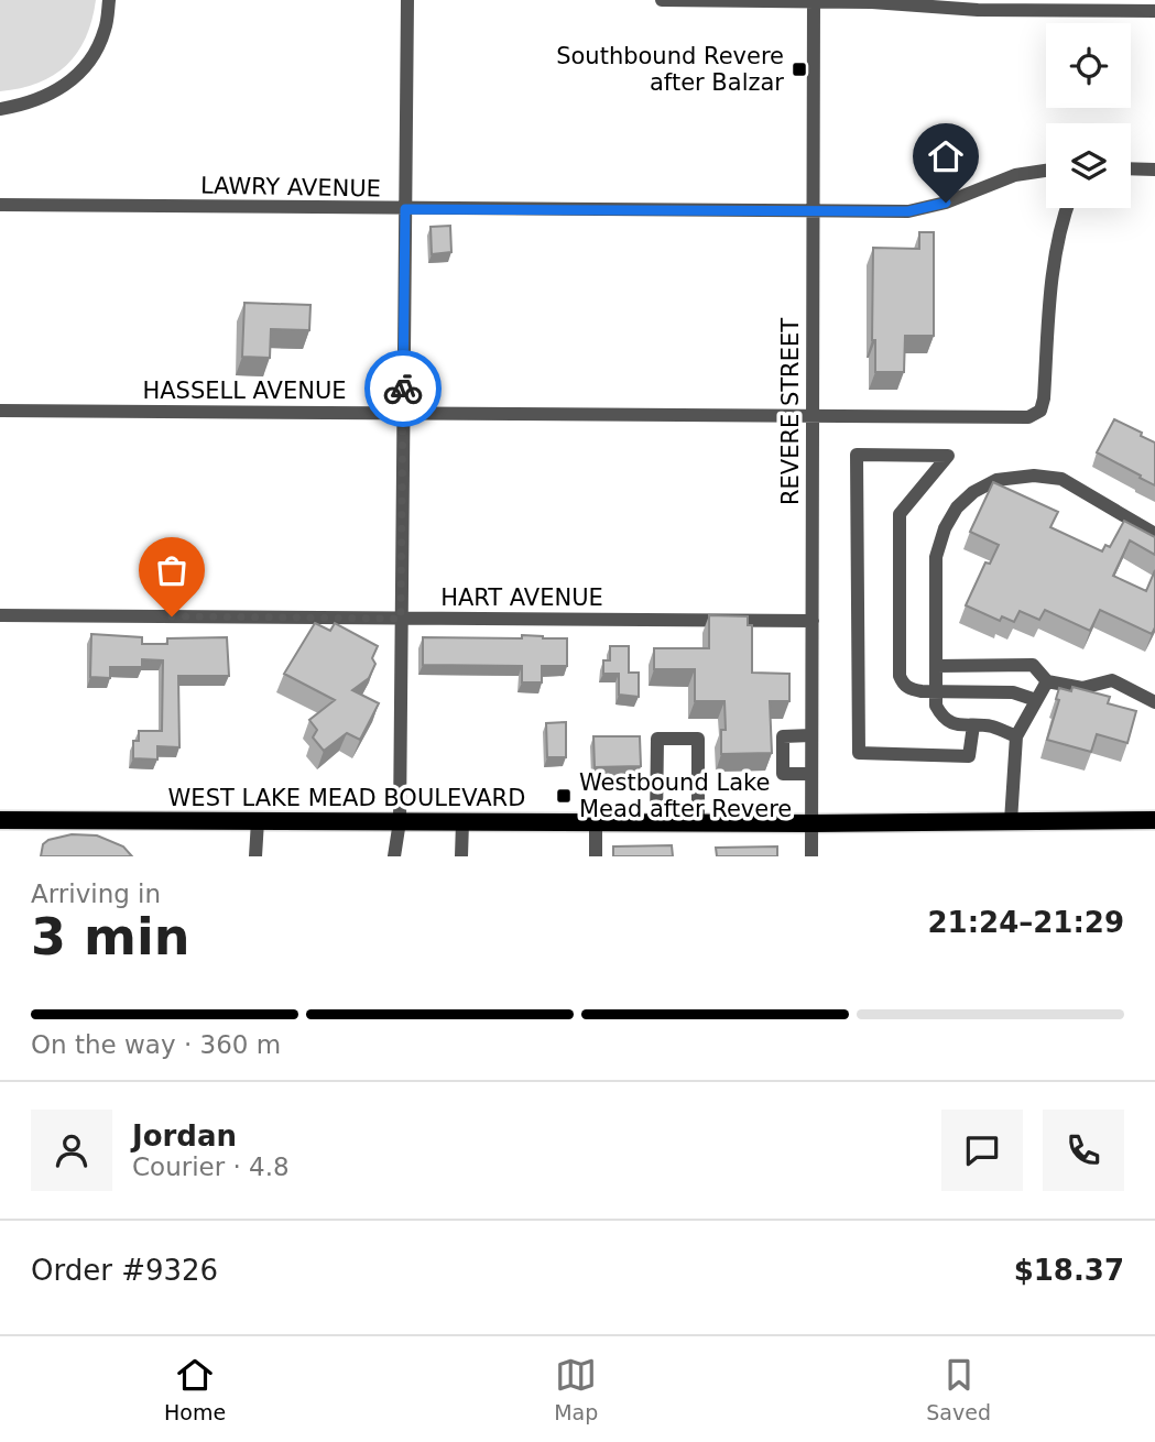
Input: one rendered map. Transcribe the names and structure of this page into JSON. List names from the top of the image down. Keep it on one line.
{"streets":{"main road":["WEST LAKE MEAD BOULEVARD"],"street":["LAWRY AVENUE","HASSELL AVENUE","REVERE STREET","HART AVENUE"]},"crossings":[["LAWRY AVENUE","REVERE STREET"],["HASSELL AVENUE","REVERE STREET"],["REVERE STREET","HART AVENUE"],["REVERE STREET","WEST LAKE MEAD BOULEVARD"]],"places":{"transit":["Southbound Revere after Balzar","Westbound Lake Mead after Revere"]},"page":{"heading":["3 min","Arriving in","21:24–21:29"],"panel":["Jordan","Courier · 4.8","Order #9326","$18.37"],"bar":"On the way · 360 m","tabs":["Home","Map","Saved"]}}
